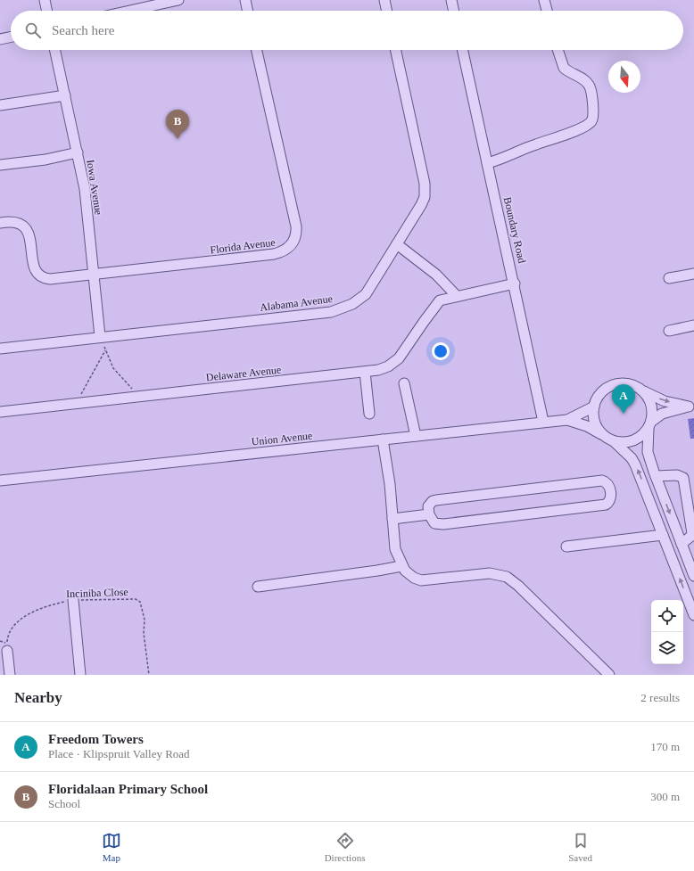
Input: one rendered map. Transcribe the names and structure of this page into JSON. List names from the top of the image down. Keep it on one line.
{"streets":{"street":["Iowa Avenue","Boundary Road","Florida Avenue","Alabama Avenue","Delaware Avenue","Union Avenue"],"path":["Inciniba Close"]},"crossings":[["Iowa Avenue","Florida Avenue"],["Iowa Avenue","Alabama Avenue"],["Boundary Road","Delaware Avenue"],["Boundary Road","Union Avenue"]],"north":"bottom","page":{"search":"Search here","pins":["B","A"],"heading":["Nearby","2 results"],"list":[{"mark":"A","name":"Freedom Towers","note":"Place · Klipspruit Valley Road","value":"170 m"},{"mark":"B","name":"Floridalaan Primary School","note":"School","value":"300 m"}],"nav":["Map","Directions","Saved"]}}
